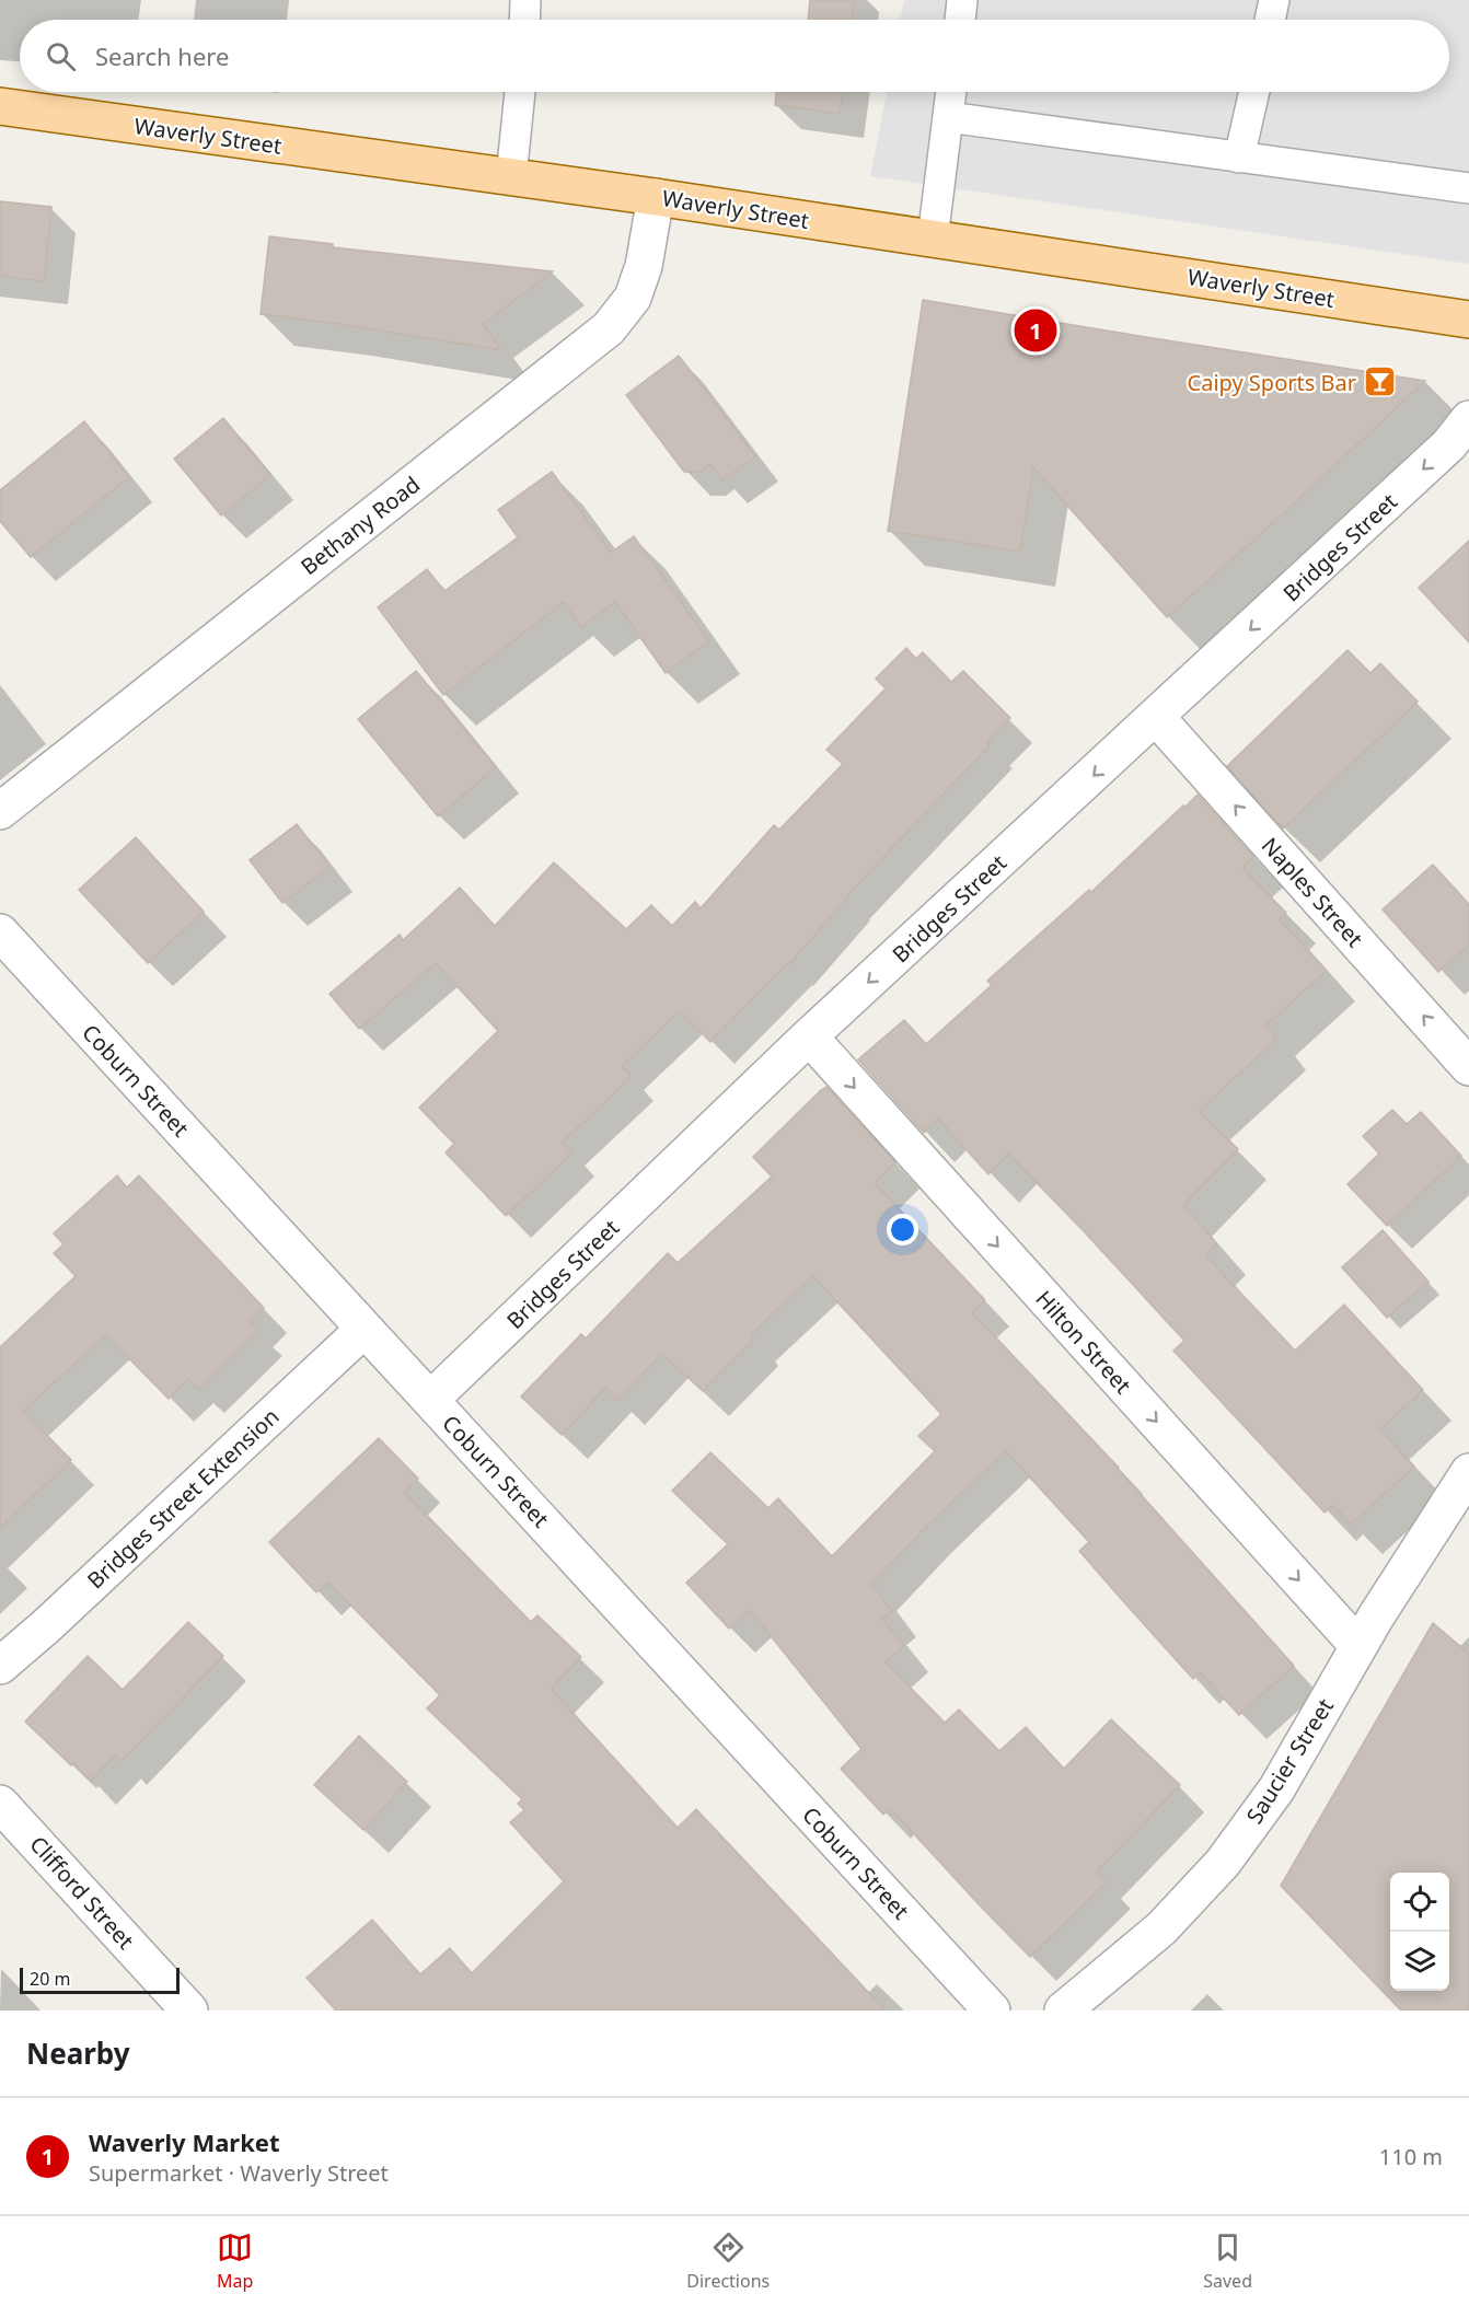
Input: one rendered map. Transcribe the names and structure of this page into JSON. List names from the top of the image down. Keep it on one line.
{"streets":{"main road":["Waverly Street"],"street":["Bethany Road","Bridges Street","Naples Street","Coburn Street","Hilton Street","Bridges Street Extension","Saucier Street","Clifford Street"]},"crossings":[["Waverly Street","Bethany Road"],["Bridges Street","Naples Street"],["Bridges Street","Coburn Street"],["Bridges Street","Hilton Street"],["Coburn Street","Bridges Street Extension"],["Hilton Street","Saucier Street"]],"one_way":["Bridges Street","Naples Street","Hilton Street"],"places":{"bar":["Caipy Sports Bar"]},"scale_bar":"20 m","page":{"search":"Search here","pins":"1","scale":"20 m","heading":"Nearby","list":[{"mark":"1","name":"Waverly Market","note":"Supermarket · Waverly Street","value":"110 m"}],"nav":["Map","Directions","Saved"]}}
